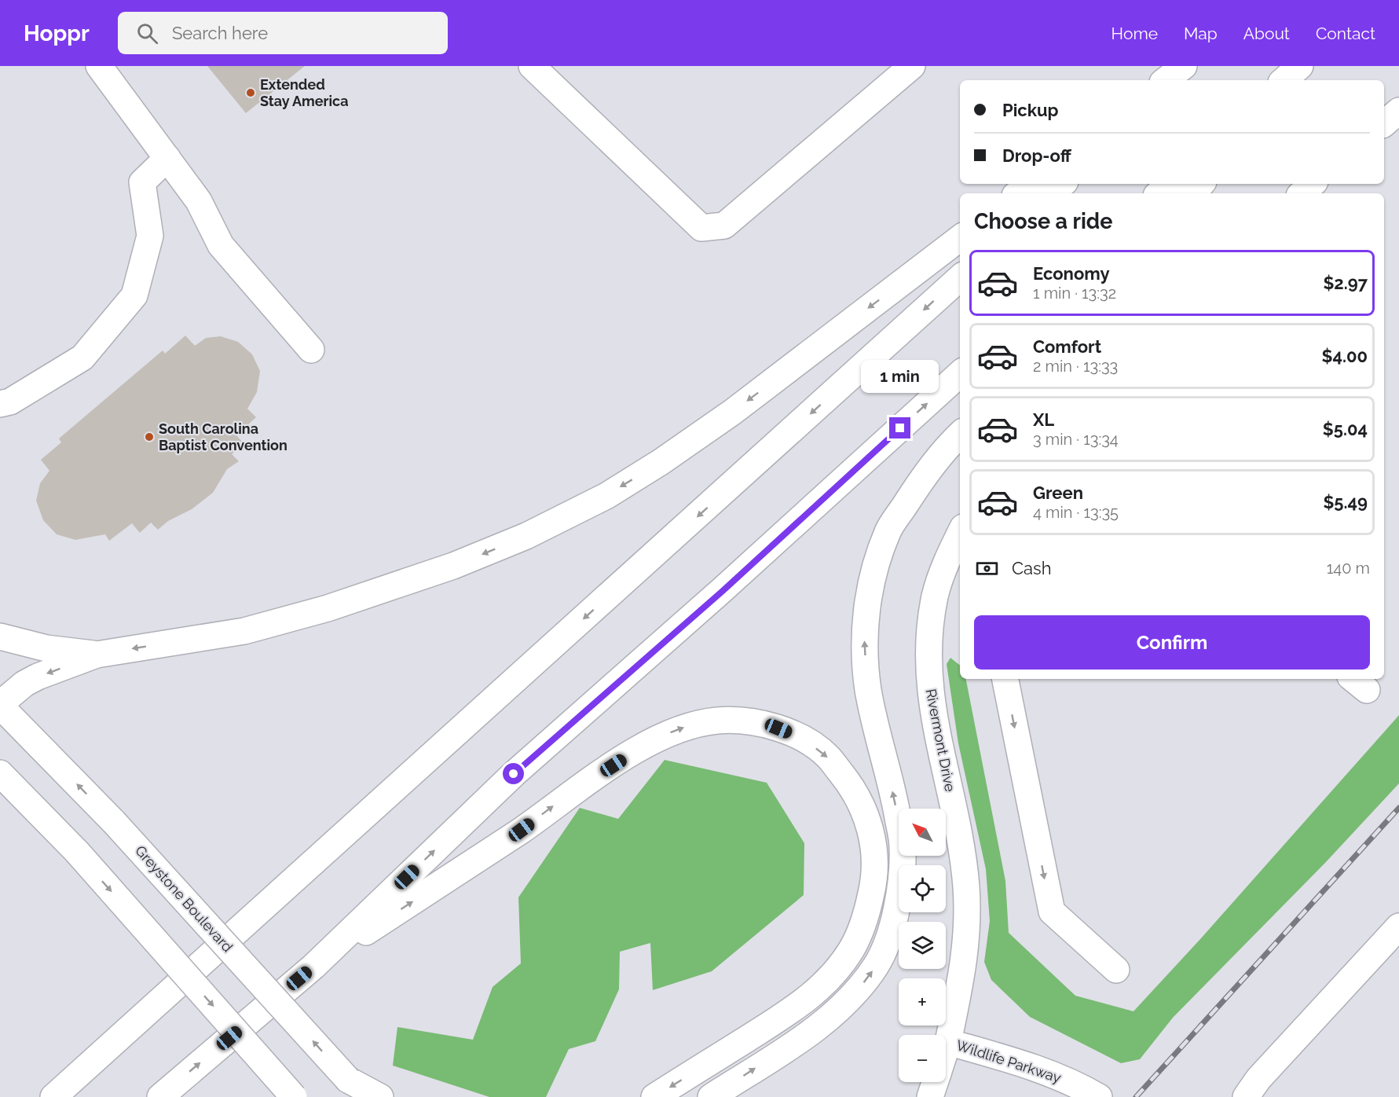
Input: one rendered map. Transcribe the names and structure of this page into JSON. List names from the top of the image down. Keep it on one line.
{"streets":{"main road":["Rivermont Drive","Greystone Boulevard","Wildlife Parkway"]},"crossings":[["Rivermont Drive","Wildlife Parkway"]],"places":["Extended Stay America","South Carolina Baptist Convention"],"north":"top left","page":{"header":"Hoppr","search":"Search here","nav":["Home","Map","About","Contact"],"banner":["Pickup","Drop-off"],"heading":"Choose a ride","list":[{"name":"Economy","note":"1 min · 13:32","value":"$2.97"},{"name":"Comfort","note":"2 min · 13:33","value":"$4.00"},{"name":"XL","note":"3 min · 13:34","value":"$5.04"},{"name":"Green","note":"4 min · 13:35","value":"$5.49"}],"bubble":"1 min","pay":["Cash","140 m"],"buttons":"Confirm","map_buttons":["+","−"]}}
